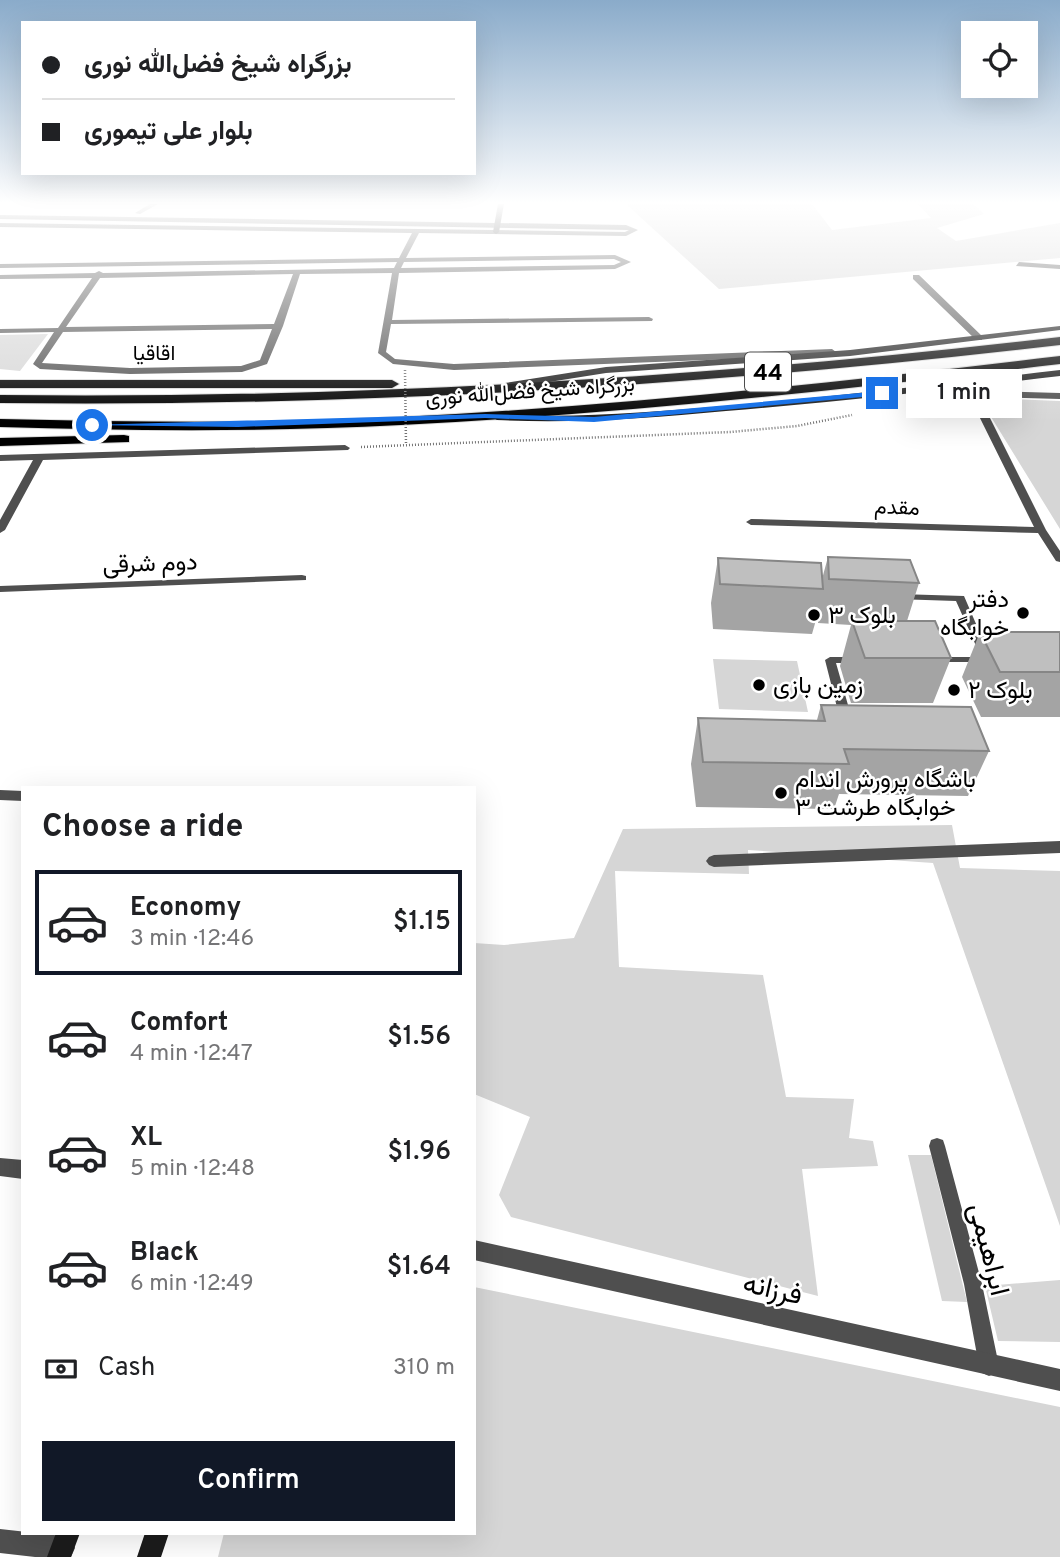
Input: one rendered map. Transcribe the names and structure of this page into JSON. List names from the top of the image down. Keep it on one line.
{"streets":{"highway":["44","بزرگراه شیخ فضل‌الله نوری"],"street":["اقاقیا","مقدم","دوم شرقی","فرزانه"],"lane":["ابراهیمی"]},"crossings":[["ابراهیمی","فرزانه"]],"places":["دفتر خوابگاه","بلوک ۳","زمین بازی","بلوک ۲","باشگاه پرورش اندام خوابگاه طرشت ۳"],"page":{"banner":["بزرگراه شیخ فضل‌الله نوری","بلوار علی تیموری"],"bubble":"1 min","heading":"Choose a ride","list":[{"name":"Economy","note":"3 min · 12:46","value":"$1.15"},{"name":"Comfort","note":"4 min · 12:47","value":"$1.56"},{"name":"XL","note":"5 min · 12:48","value":"$1.96"},{"name":"Black","note":"6 min · 12:49","value":"$1.64"}],"pay":["Cash","310 m"],"buttons":"Confirm"}}
